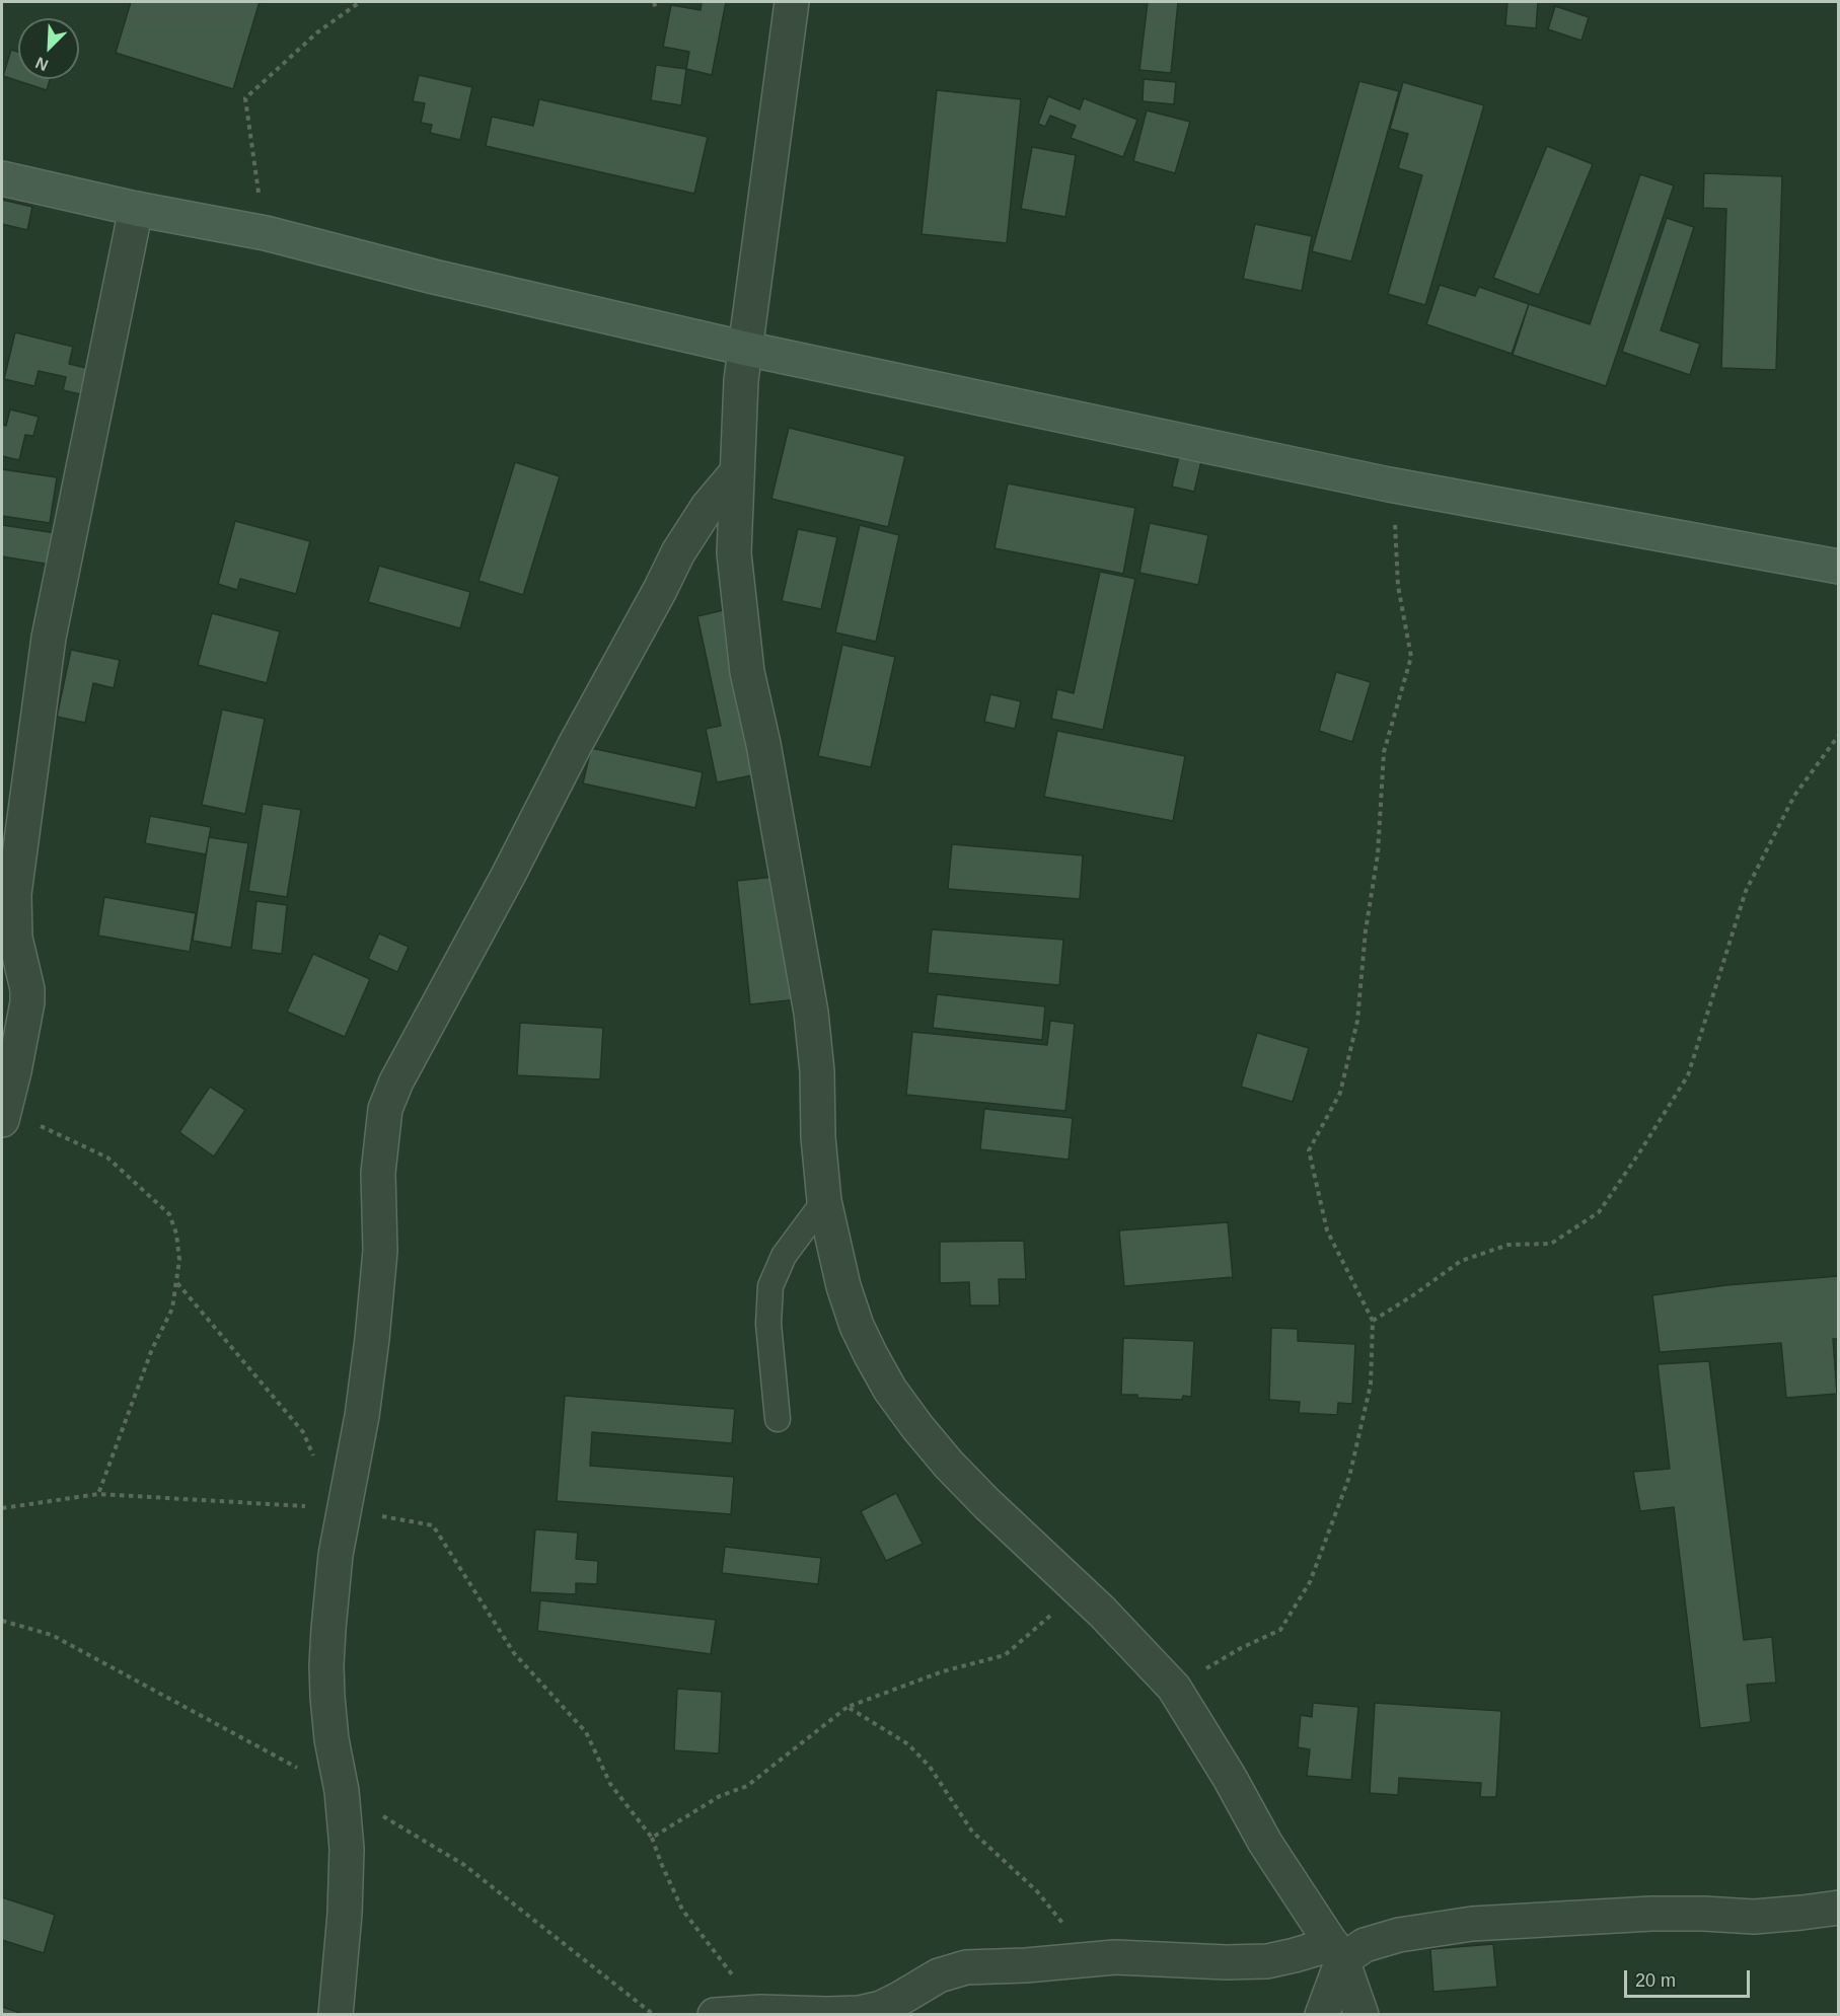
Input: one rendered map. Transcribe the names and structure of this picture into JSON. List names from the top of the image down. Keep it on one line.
{"scale_bar":"20 m","north":"bottom left"}
